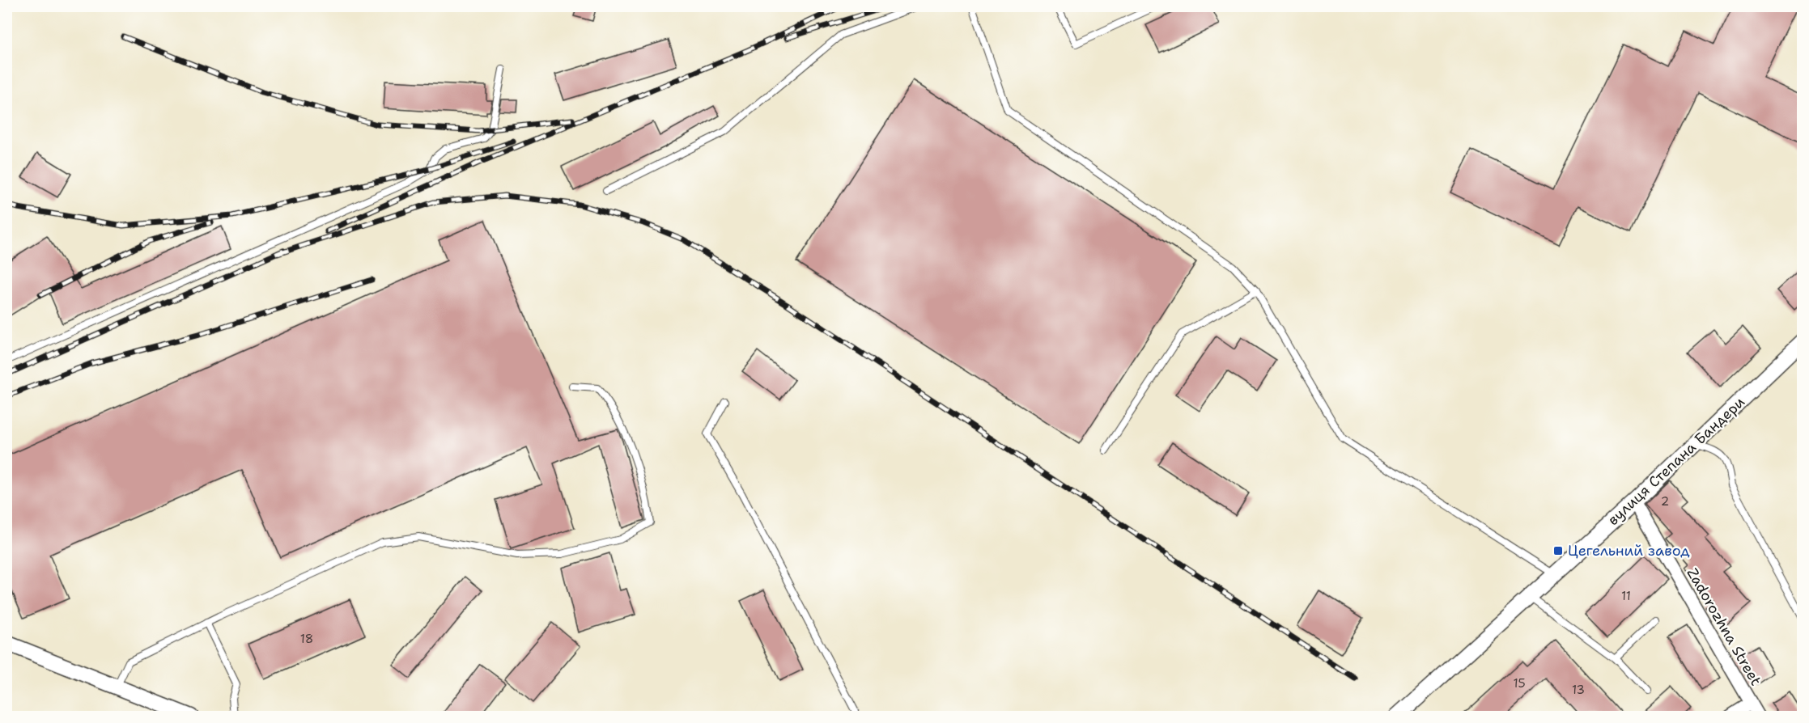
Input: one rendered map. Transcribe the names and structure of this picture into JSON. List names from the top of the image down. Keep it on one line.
{"streets":{"street":["вулиця Степана Бандери","Zadorozhna Street"]},"crossings":[["вулиця Степана Бандери","Zadorozhna Street"]],"places":{"transit":["Цегельний завод"]},"house_numbers":["2","11","18","15","13"]}
